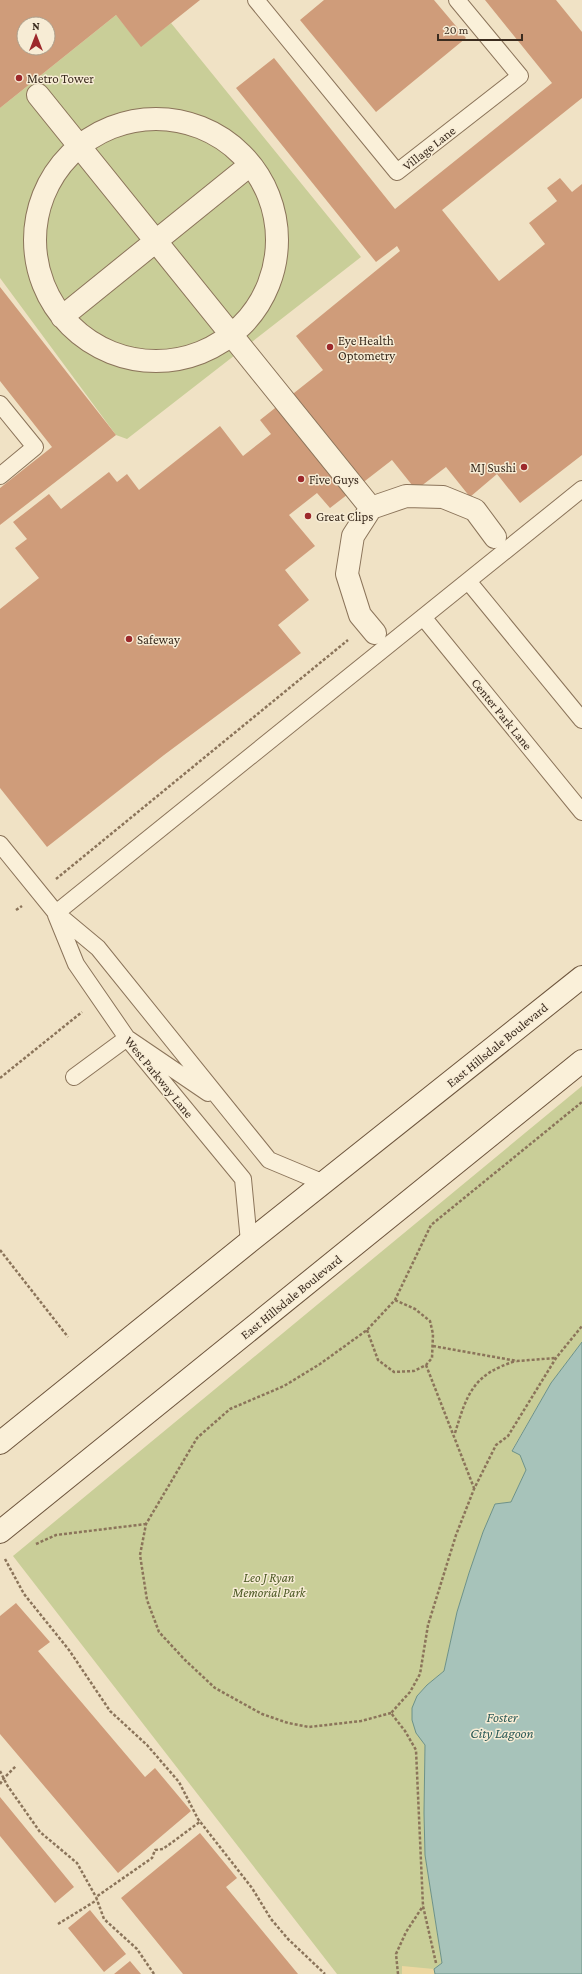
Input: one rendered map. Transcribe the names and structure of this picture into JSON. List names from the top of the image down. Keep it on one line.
{"streets":{"street":["East Hillsdale Boulevard"],"lane":["Village Lane","Center Park Lane","West Parkway Lane"]},"crossings":[["East Hillsdale Boulevard","West Parkway Lane"]],"water":["Foster City Lagoon"],"parks":["Leo J Ryan Memorial Park"],"places":["Metro Tower","Eye Health Optometry","MJ Sushi","Five Guys","Great Clips","Safeway"],"scale_bar":"20 m","north":"top"}
